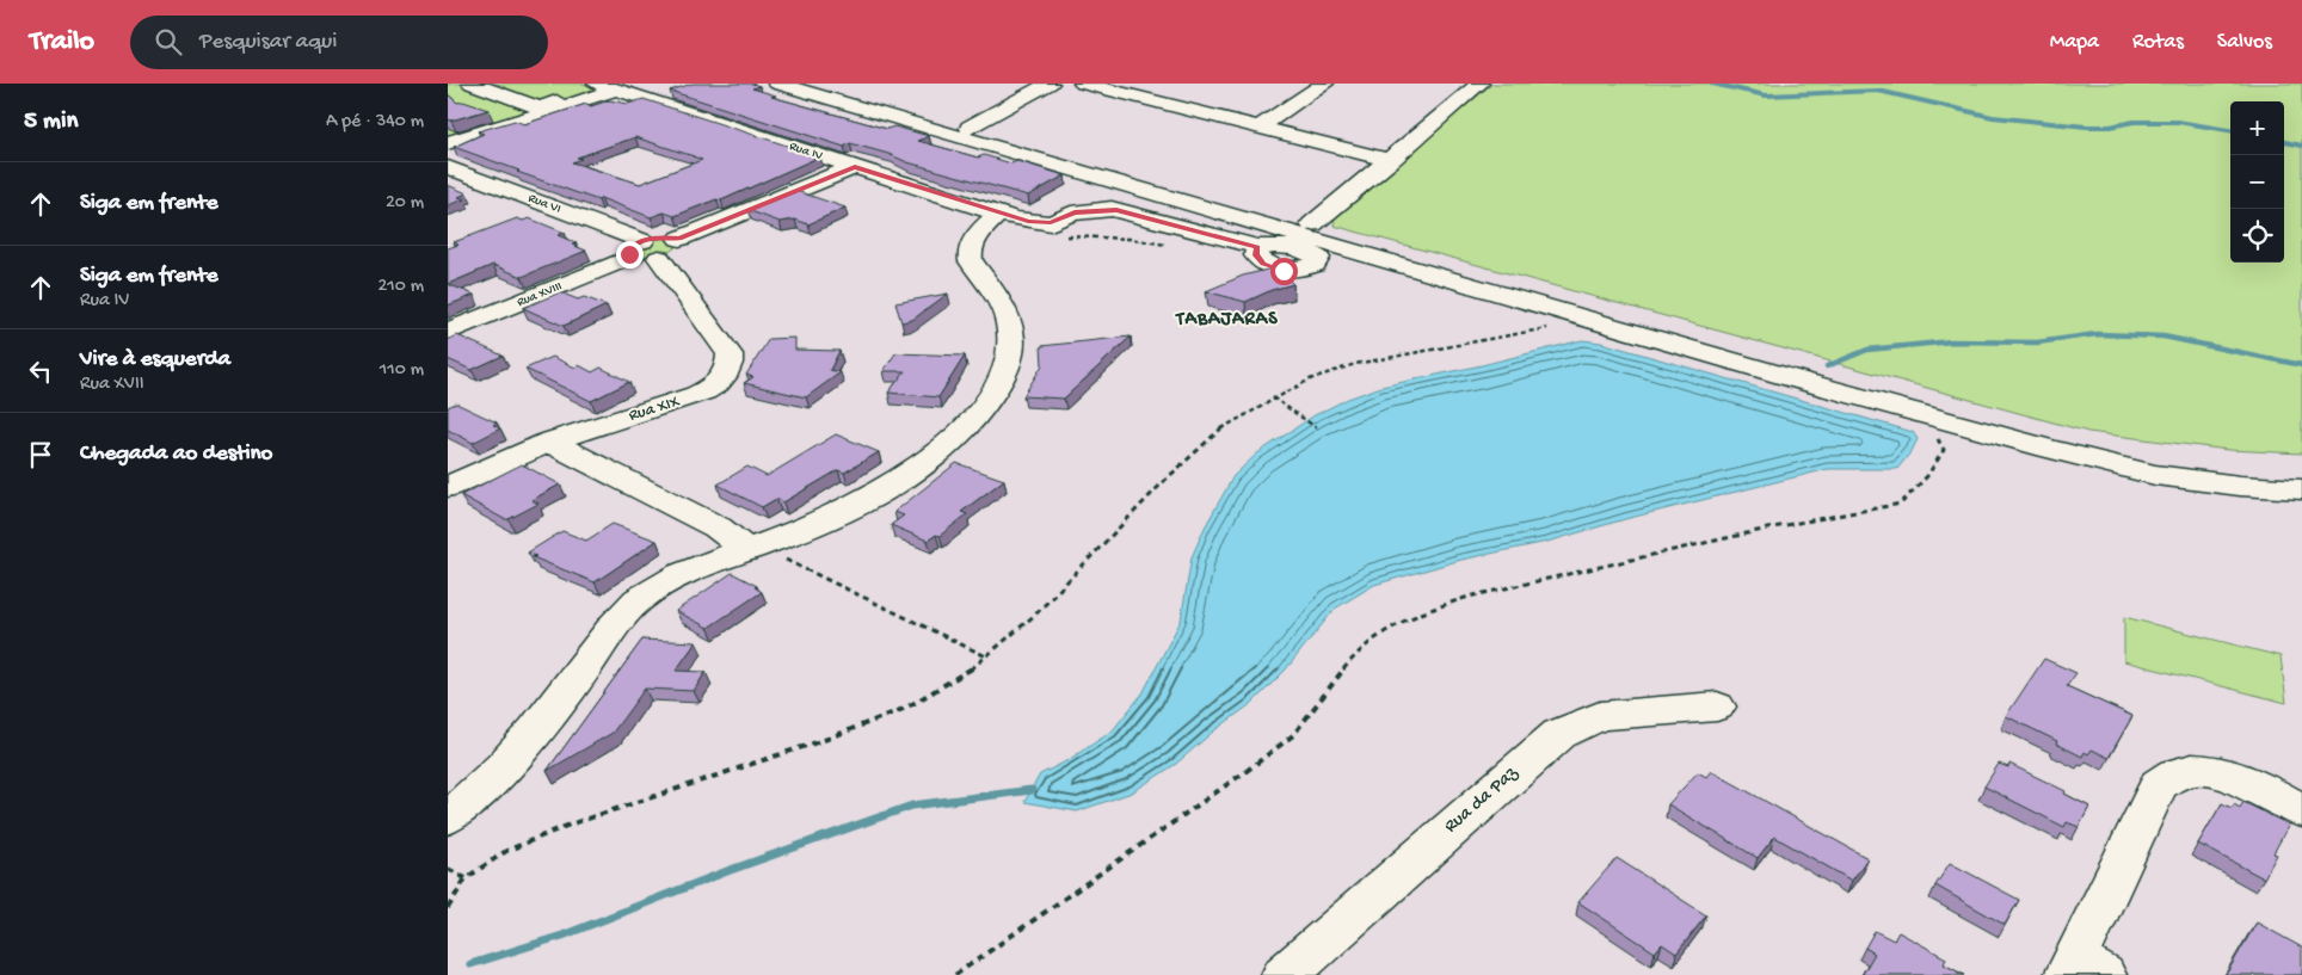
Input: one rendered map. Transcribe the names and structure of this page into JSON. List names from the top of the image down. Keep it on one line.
{"streets":{"street":["Rua IV","Rua VI","Rua XVIII","Rua XIX","Rua da Paz"]},"crossings":[["Rua IV","Rua XVIII"],["Rua VI","Rua XVIII"],["Rua VI","Rua XIX"],["Rua XVIII","Rua XIX"]],"districts":["TABAJARAS"],"page":{"header":"Trailo","search":"Pesquisar aqui","nav":["Mapa","Rotas","Salvos"],"heading":["5 min","A pé · 340 m"],"map_buttons":["+","−"],"list":[["Siga em frente","20 m"],["Siga em frente","Rua IV","210 m"],["Vire à esquerda","Rua XVII","110 m"],"Chegada ao destino"]}}
